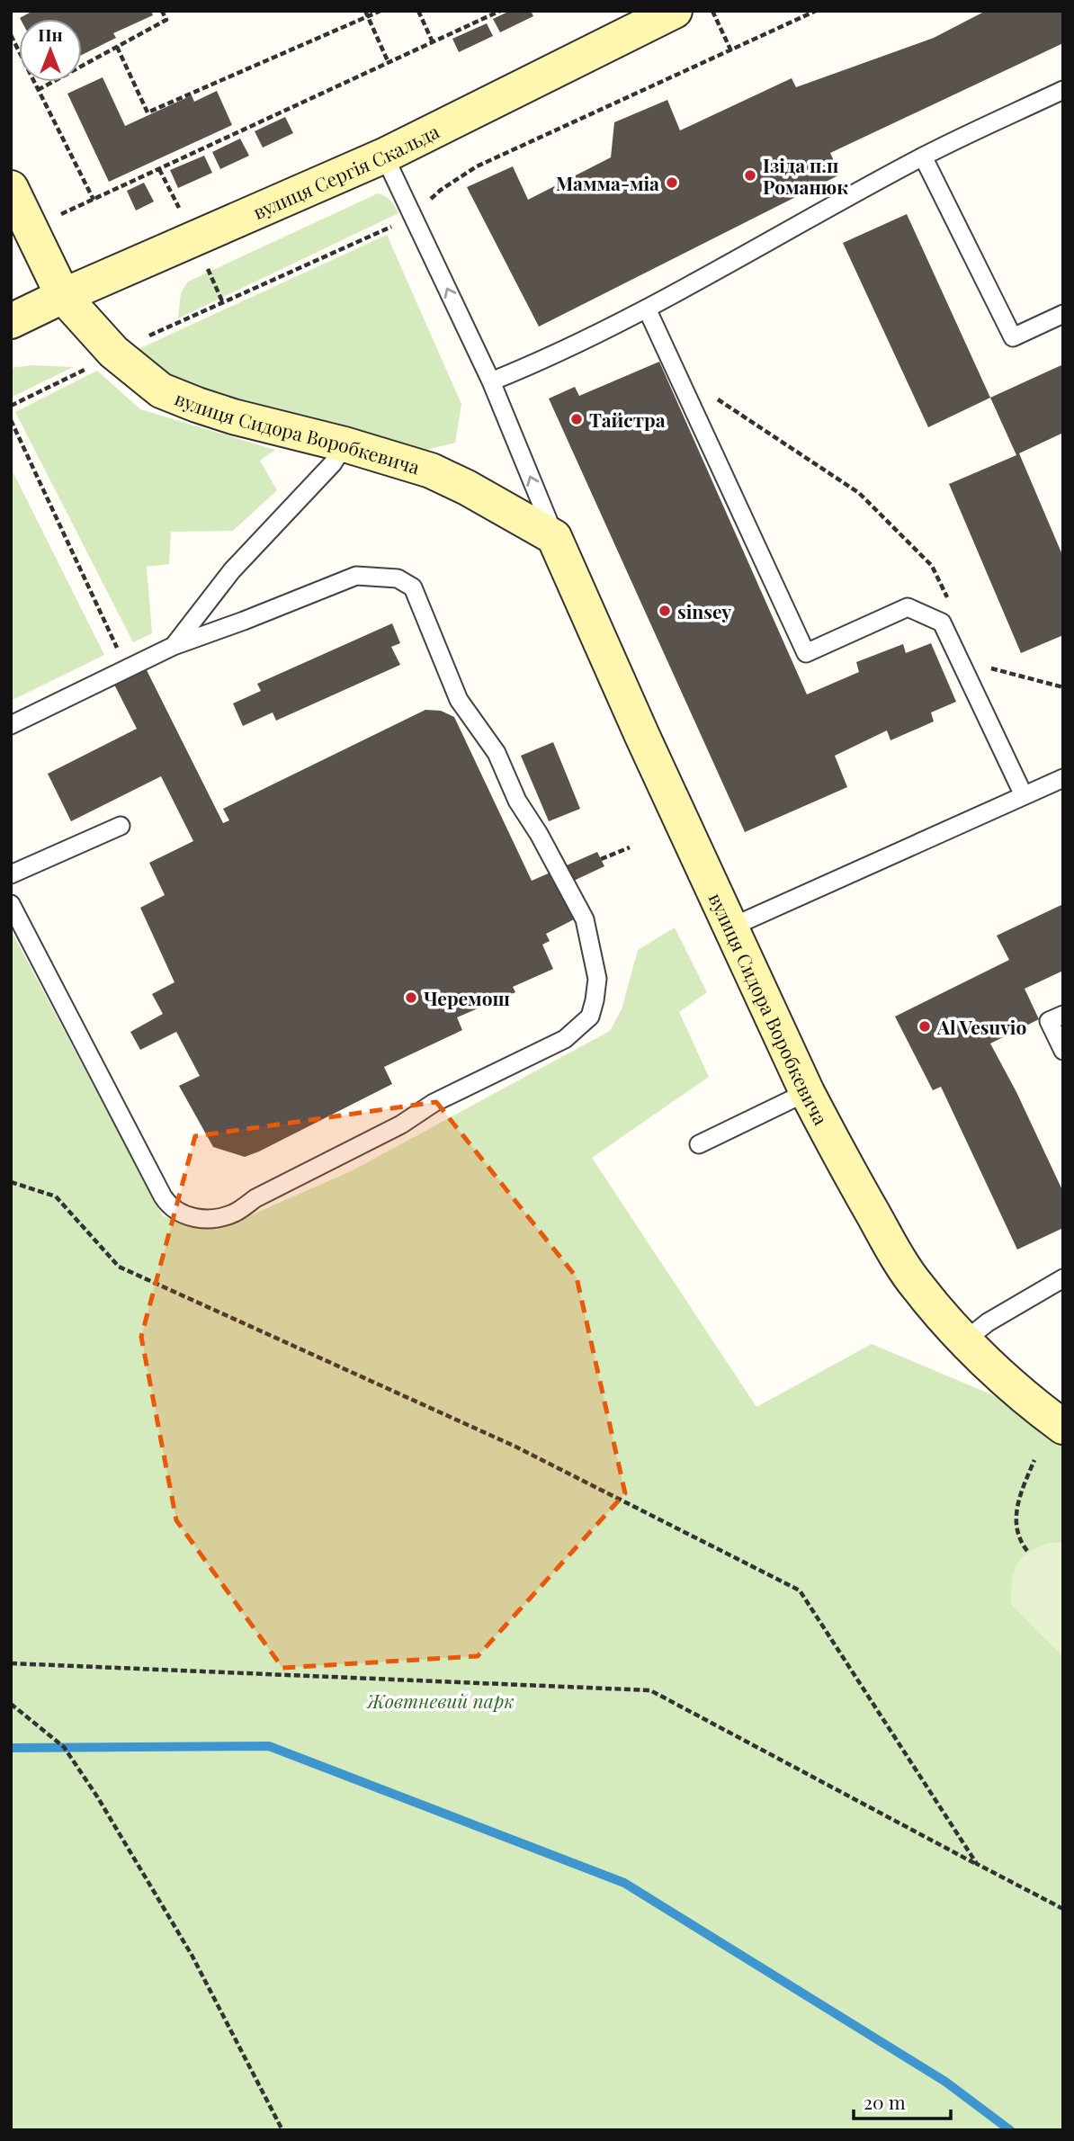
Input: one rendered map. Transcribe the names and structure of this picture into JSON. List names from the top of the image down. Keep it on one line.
{"streets":{"street":["вулиця Сергія Скальда","вулиця Сидора Воробкевича"]},"crossings":[["вулиця Сергія Скальда","вулиця Сидора Воробкевича"]],"parks":["Жовтневий парк"],"places":["Ізіда п.п Романюк","Мамма-міа","Тайстра","sinsey","Черемош","Al Vesuvio"],"scale_bar":"20 m","north":"top"}
